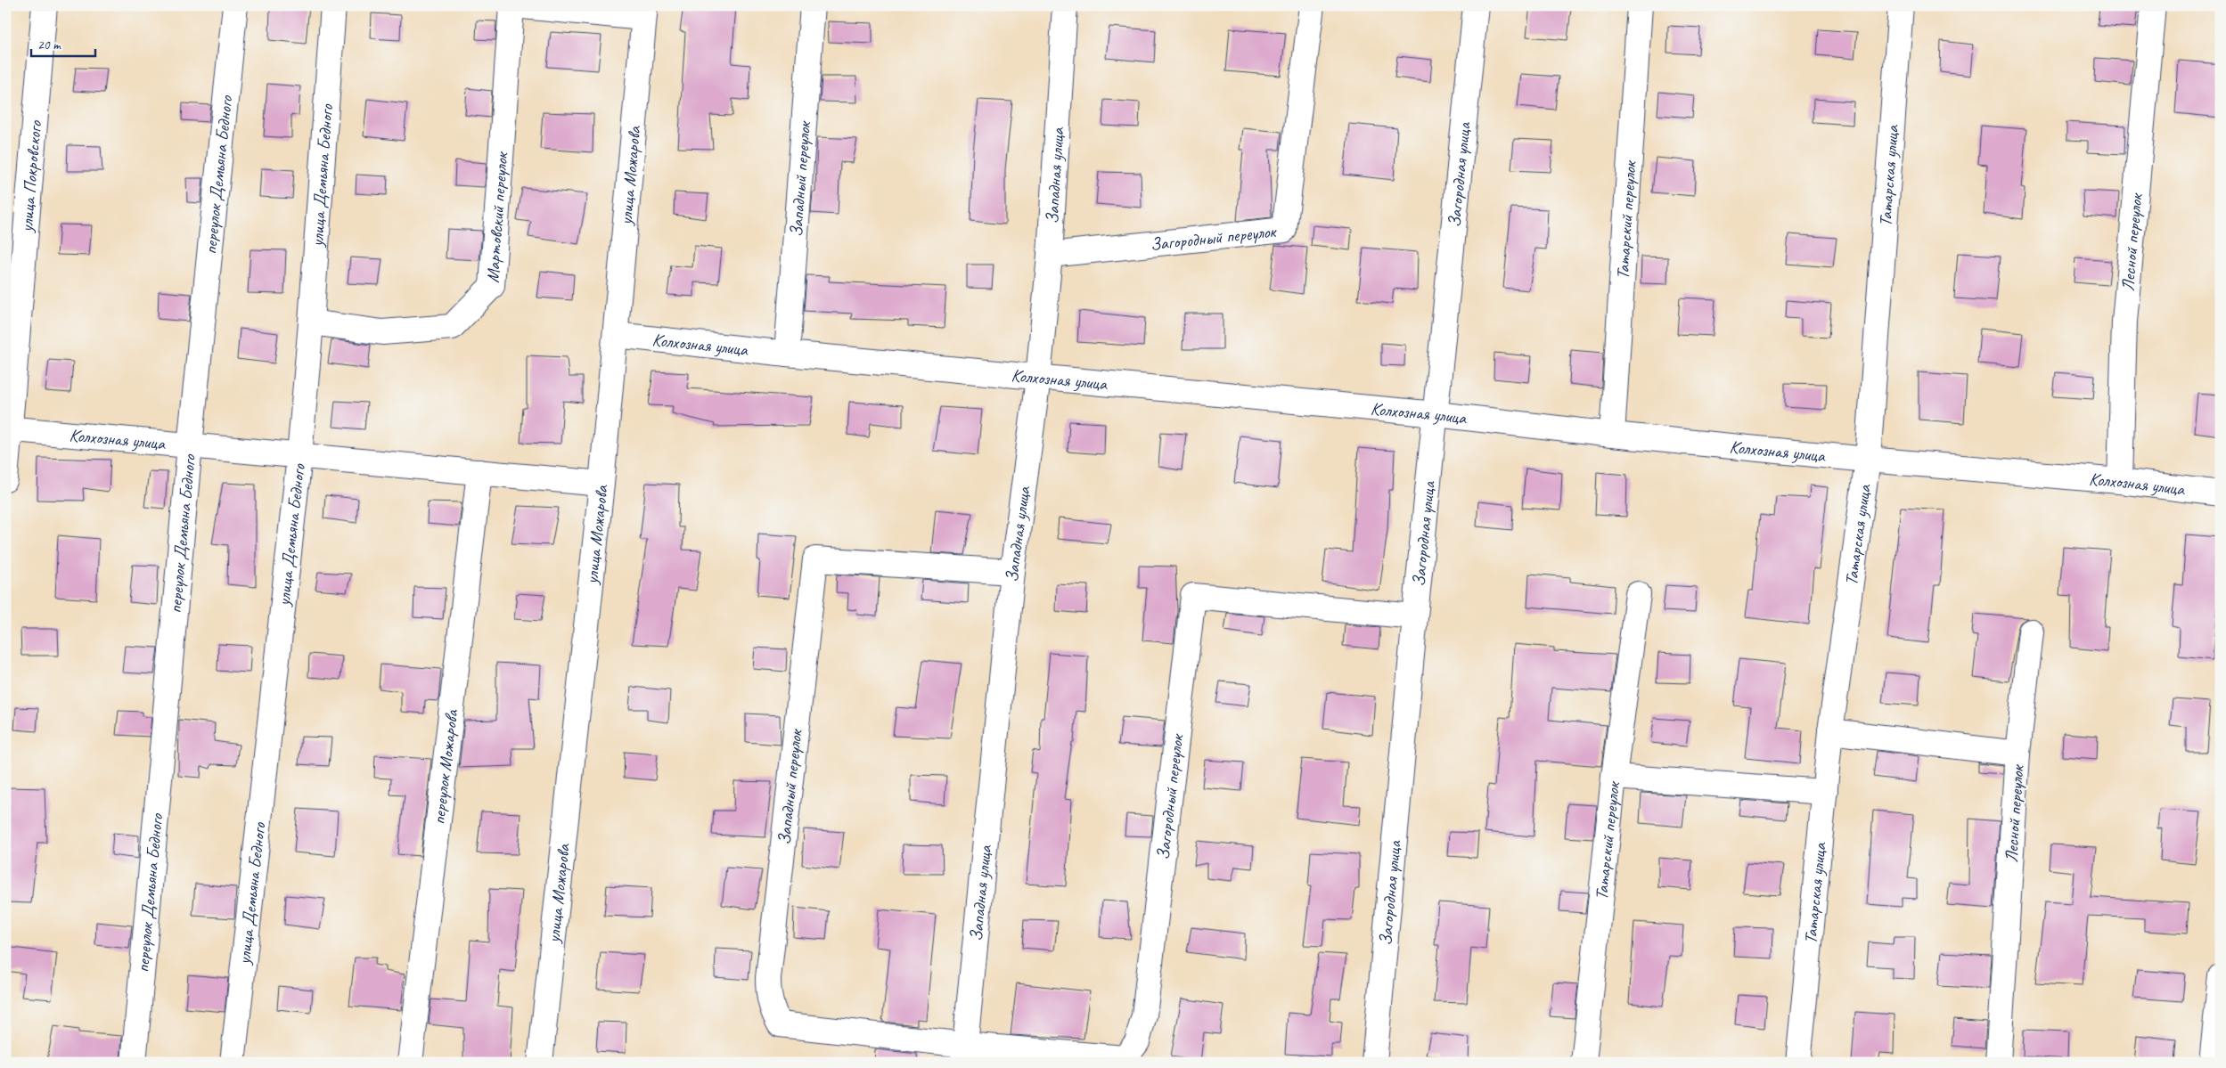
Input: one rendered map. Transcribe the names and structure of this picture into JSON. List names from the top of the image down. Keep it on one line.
{"streets":{"street":["переулок Демьяна Бедного","Загородная улица","улица Покровского","улица Демьяна Бедного","улица Можарова","Западная улица","Татарская улица","Западный переулок","Мартовский переулок","Татарский переулок","Загородный переулок","Лесной переулок","Колхозная улица","переулок Можарова"]},"crossings":[["переулок Демьяна Бедного","Колхозная улица"],["Загородная улица","Загородный переулок"],["Загородная улица","Колхозная улица"],["улица Покровского","Колхозная улица"],["улица Демьяна Бедного","Мартовский переулок"],["улица Демьяна Бедного","Колхозная улица"],["улица Можарова","Колхозная улица"],["Западная улица","Западный переулок"],["Западная улица","Загородный переулок"],["Западная улица","Колхозная улица"],["Татарская улица","Татарский переулок"],["Татарская улица","Лесной переулок"],["Татарская улица","Колхозная улица"],["Западный переулок","Загородный переулок"],["Западный переулок","Колхозная улица"],["Татарский переулок","Колхозная улица"],["Лесной переулок","Колхозная улица"],["Колхозная улица","переулок Можарова"]],"scale_bar":"20 m"}
